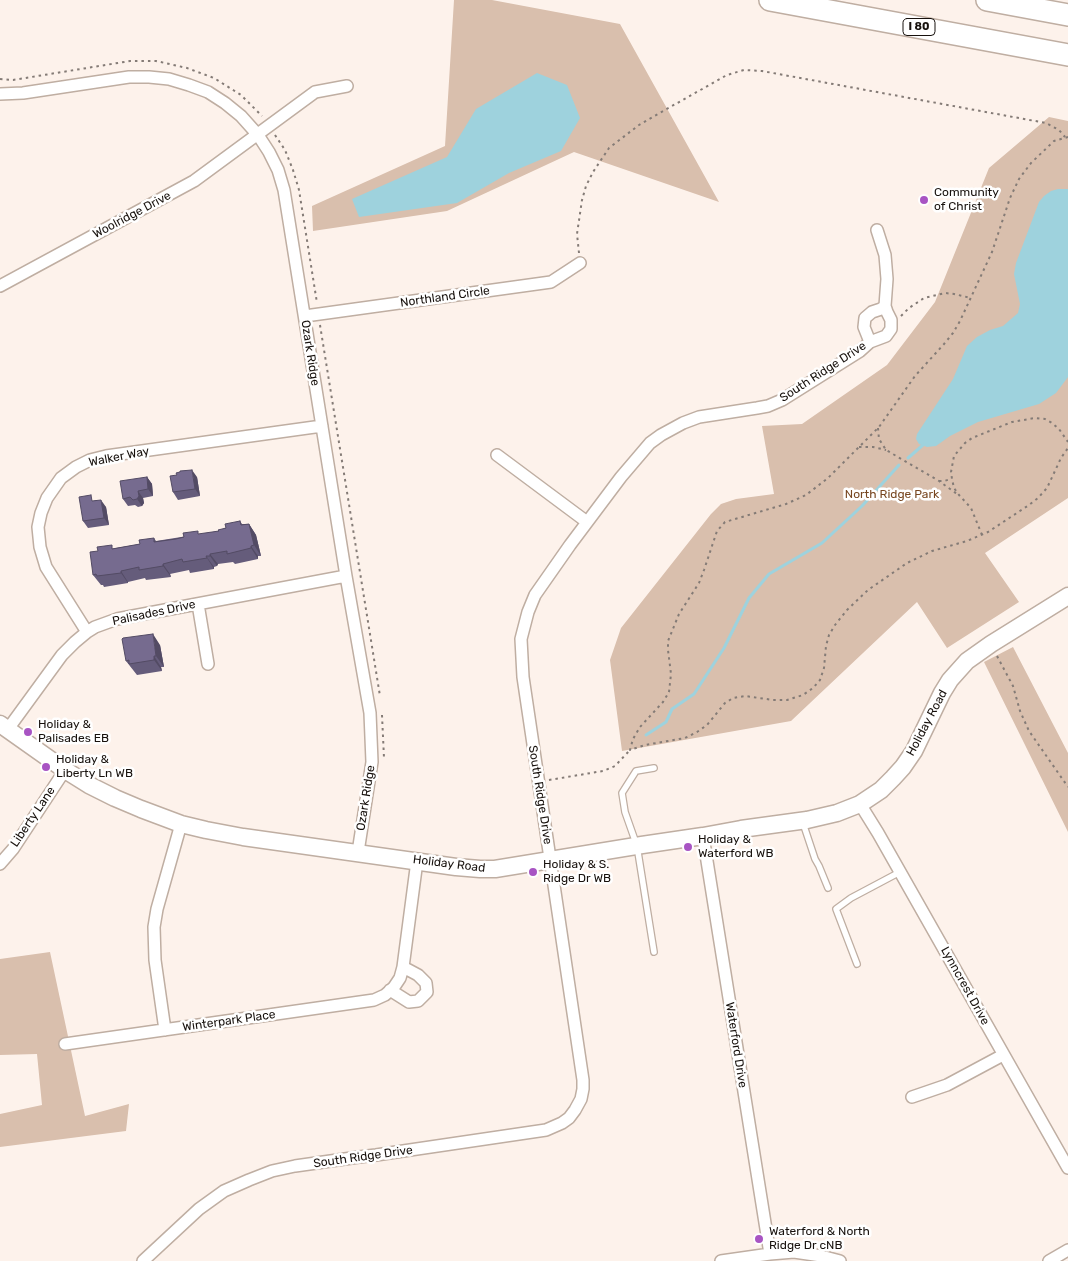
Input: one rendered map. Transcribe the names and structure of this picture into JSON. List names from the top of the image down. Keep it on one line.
{"streets":{"highway":["I 80"],"street":["Woolridge Drive","Northland Circle","Ozark Ridge","South Ridge Drive","Walker Way","Palisades Drive","Holiday Road","Liberty Lane","Lynncrest Drive","Winterpark Place","Waterford Drive"]},"crossings":[["Woolridge Drive","Ozark Ridge"],["Northland Circle","Ozark Ridge"],["Ozark Ridge","Walker Way"],["Ozark Ridge","Palisades Drive"],["Ozark Ridge","Holiday Road"],["South Ridge Drive","Holiday Road"],["Walker Way","Palisades Drive"],["Palisades Drive","Holiday Road"],["Holiday Road","Liberty Lane"],["Holiday Road","Lynncrest Drive"],["Holiday Road","Waterford Drive"]],"parks":["North Ridge Park"],"places":["Community of Christ","Holiday & Palisades EB","Holiday & Liberty Ln WB","Holiday & Waterford WB","Holiday & S. Ridge Dr WB","Waterford & North Ridge Dr cNB"]}
